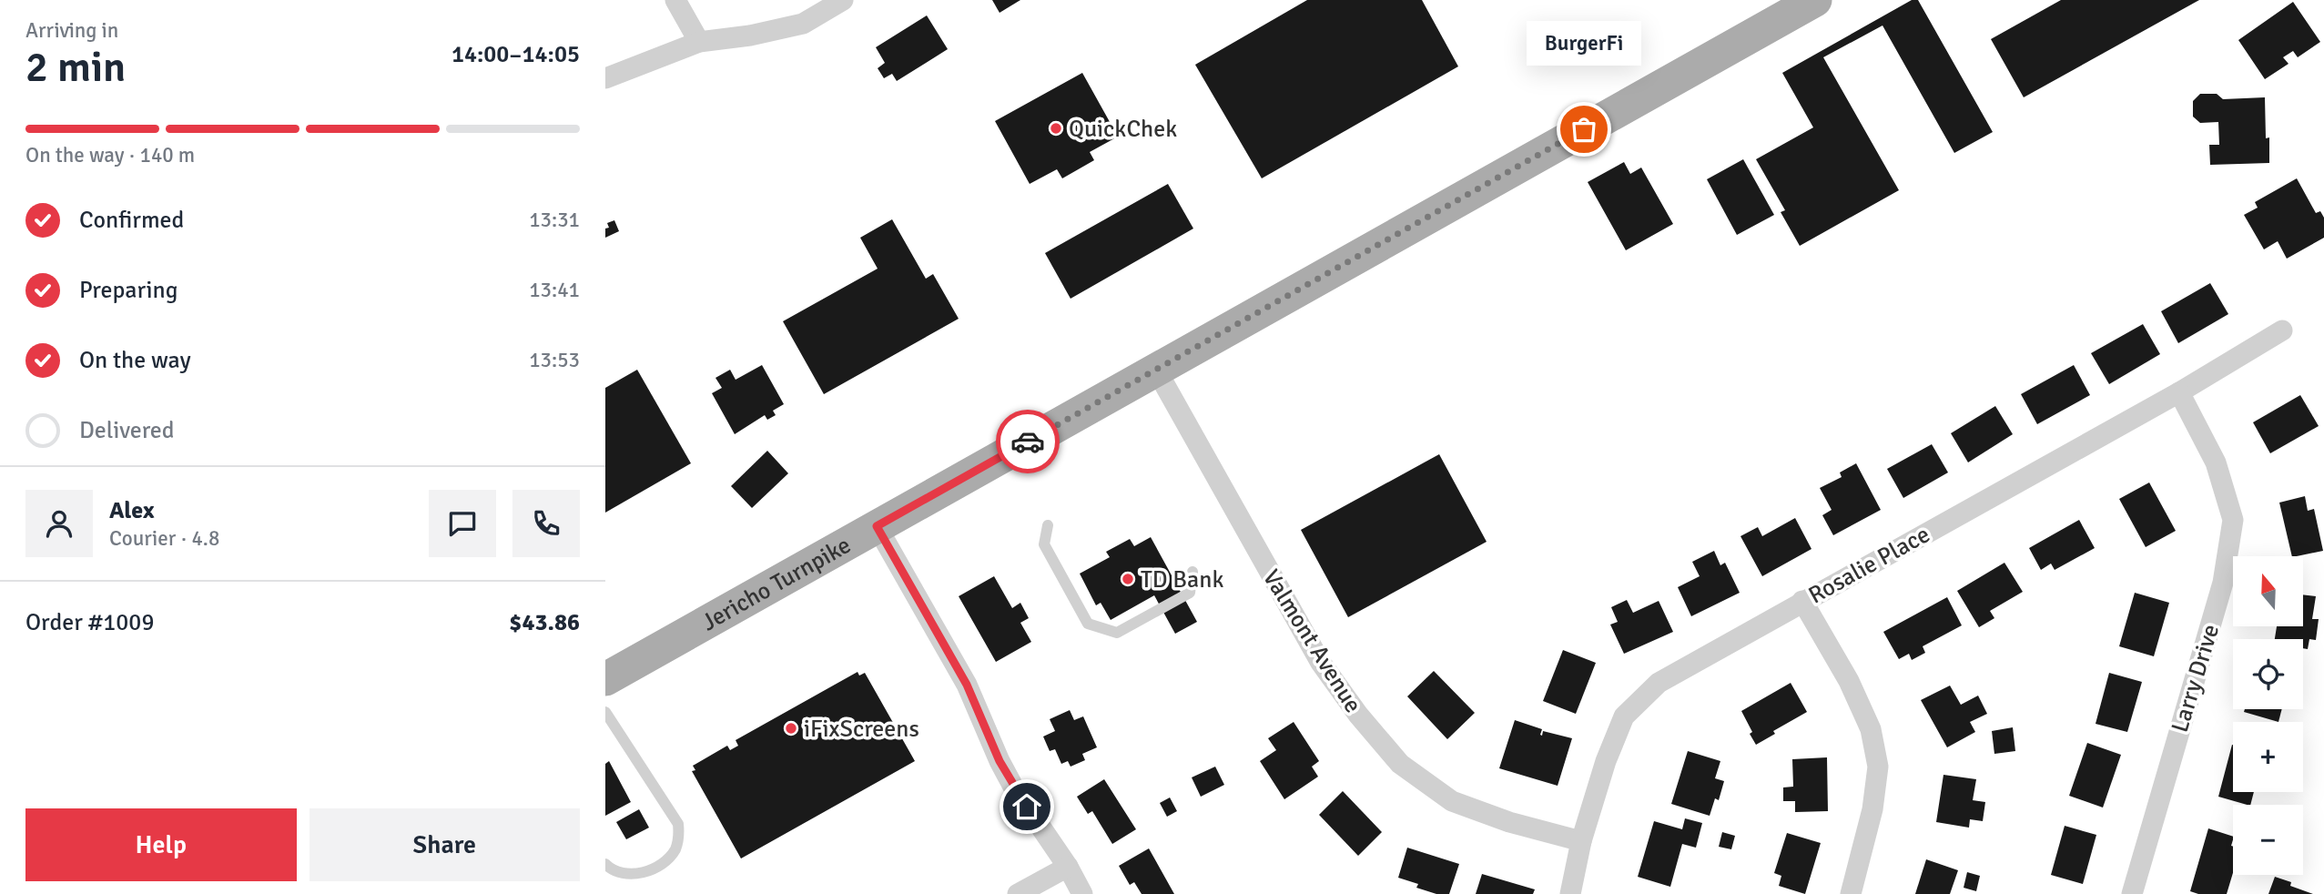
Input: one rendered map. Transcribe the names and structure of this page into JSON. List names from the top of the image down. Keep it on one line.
{"streets":{"main road":["Jericho Turnpike"],"street":["Rosalie Place","Valmont Avenue","Larry Drive"]},"crossings":[["Rosalie Place","Valmont Avenue"],["Rosalie Place","Larry Drive"],["Jericho Turnpike","Valmont Avenue"]],"places":["QuickChek","BurgerFi","TD Bank","iFixScreens"],"north":"top","page":{"heading":["2 min","Arriving in","14:00–14:05"],"panel":["Alex","Courier · 4.8","Order #1009","$43.86"],"bubble":"BurgerFi","bar":"On the way · 140 m","list":[["Confirmed","13:31"],["Preparing","13:41"],["On the way","13:53"],"Delivered"],"map_buttons":["+","−"],"buttons":["Help","Share"]}}
